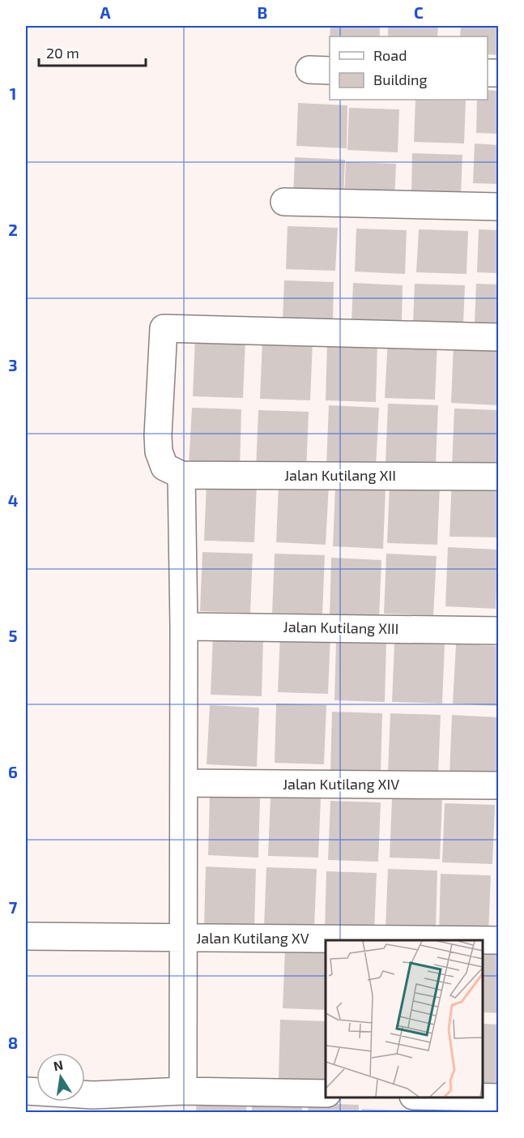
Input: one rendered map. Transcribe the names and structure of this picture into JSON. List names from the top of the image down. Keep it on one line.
{"streets":{"street":["Jalan Kutilang XII","Jalan Kutilang XIII","Jalan Kutilang XIV","Jalan Kutilang XV"]},"legend":["Road","Building"],"scale_bar":"20 m","north":"top","grid":{"columns":["A","B","C"],"rows":["1","2","3","4","5","6","7","8"]}}
